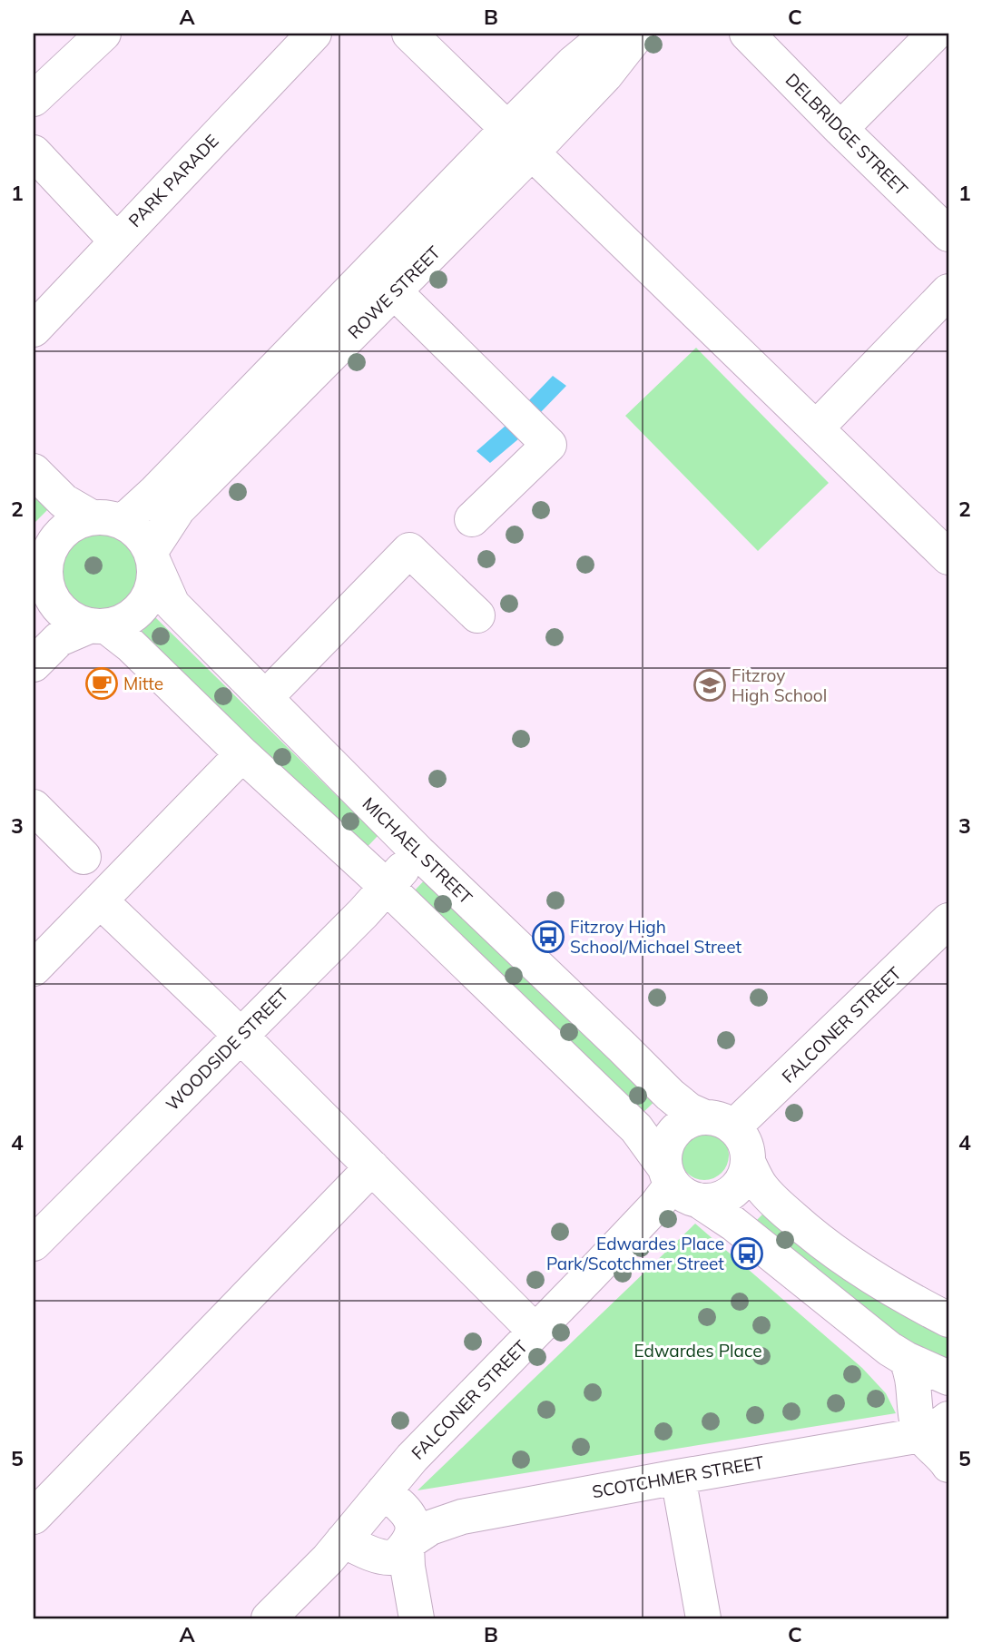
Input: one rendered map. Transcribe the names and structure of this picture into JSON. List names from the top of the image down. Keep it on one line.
{"streets":{"street":["DELBRIDGE STREET","PARK PARADE","ROWE STREET","MICHAEL STREET","FALCONER STREET","WOODSIDE STREET","SCOTCHMER STREET"]},"crossings":[["ROWE STREET","MICHAEL STREET"],["MICHAEL STREET","FALCONER STREET"],["MICHAEL STREET","WOODSIDE STREET"],["FALCONER STREET","SCOTCHMER STREET"]],"parks":["Edwardes Place"],"places":{"cafe":["Mitte"],"school or university":["Fitzroy High School"],"bus stop":["Fitzroy High School/Michael Street","Edwardes Place Park/Scotchmer Street"]},"grid":{"columns":["A","B","C"],"rows":["1","2","3","4","5"]}}
